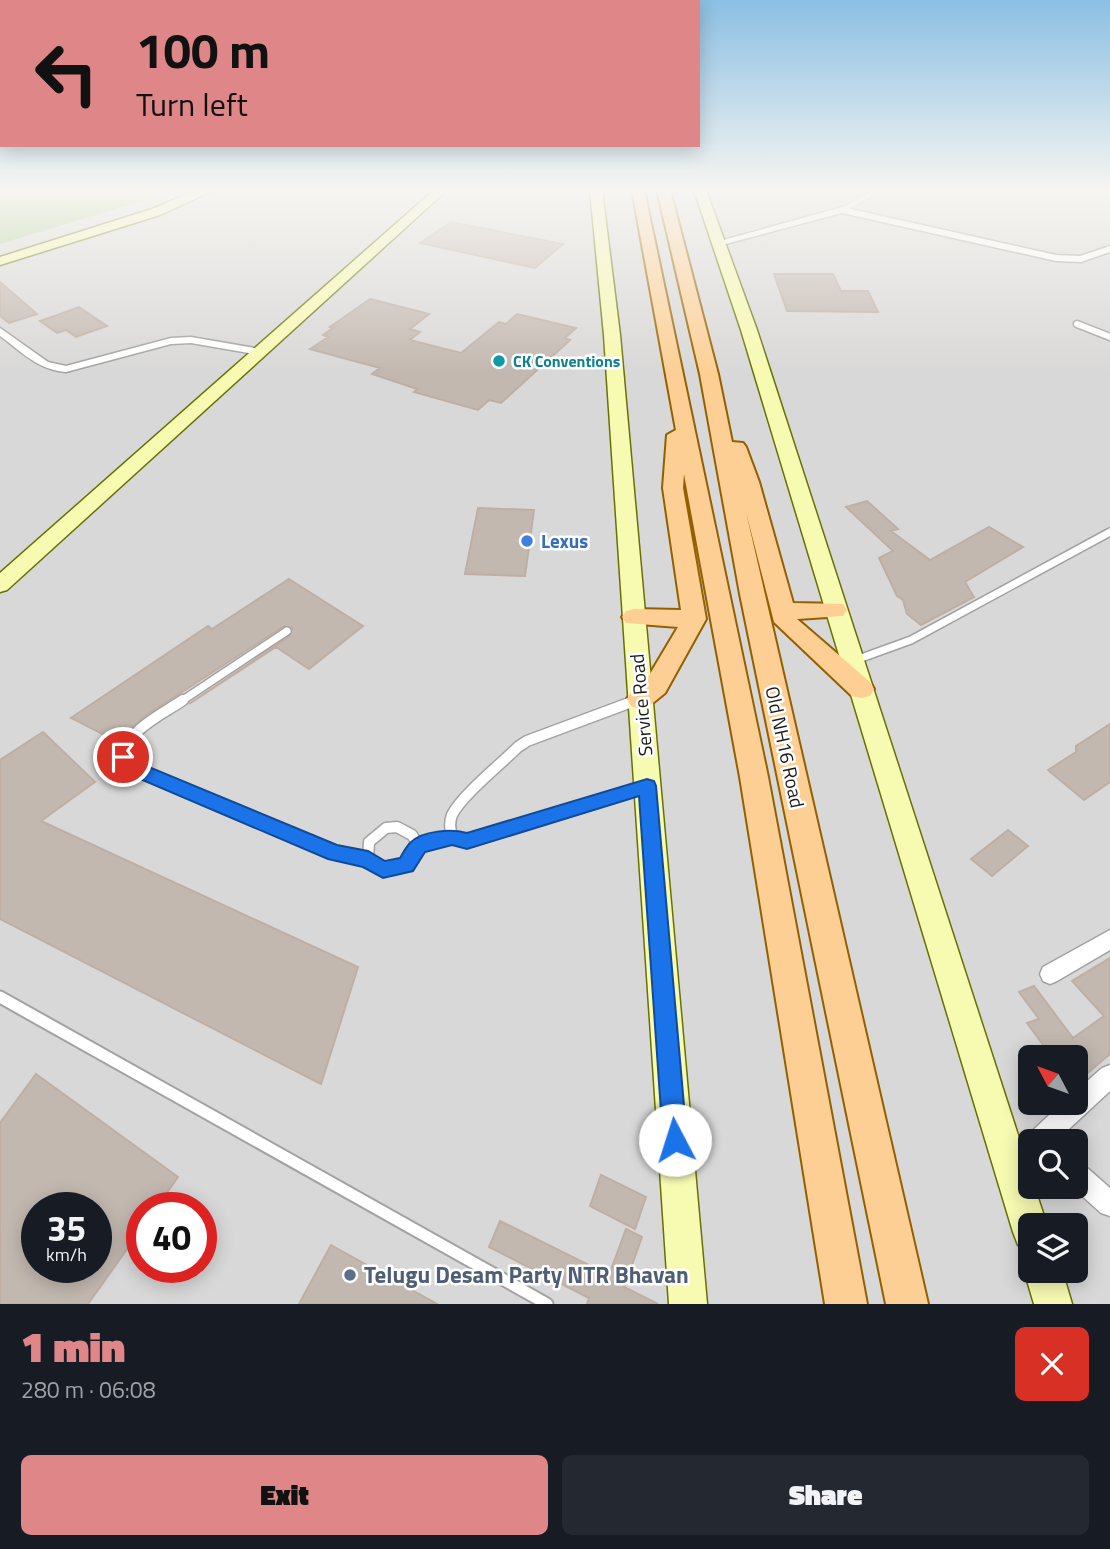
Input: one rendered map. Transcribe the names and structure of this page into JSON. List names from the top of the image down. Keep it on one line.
{"streets":{"main road":["Old NH16 Road"],"street":["Service Road"]},"places":["CK Conventions","Lexus","Telugu Desam Party NTR Bhavan"],"north":"top left","page":{"turn":["100 m","Turn left"],"speed":"35 km/h","limit":"40","heading":["1 min","280 m · 06:08"],"buttons":["Exit","Share"]}}
